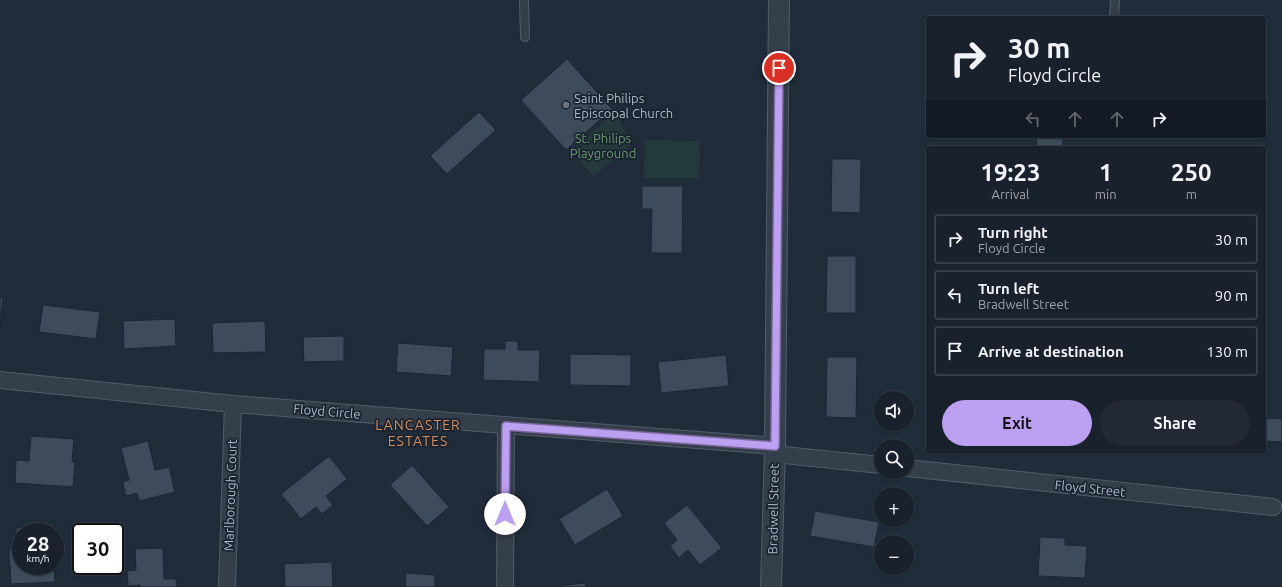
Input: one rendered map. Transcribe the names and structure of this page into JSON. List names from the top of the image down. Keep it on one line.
{"streets":{"street":["Floyd Circle","Floyd Street","Marlborough Court","Bradwell Street"]},"crossings":[["Floyd Circle","Marlborough Court"],["Floyd Circle","Bradwell Street"]],"districts":["LANCASTER ESTATES"],"parks":["St. Philips Playground"],"places":["Saint Philips Episcopal Church"],"page":{"turn":["30 m","Floyd Circle"],"eta":["19:23","Arrival","1","min","250","m"],"list":[{"name":"Turn right","note":"Floyd Circle","value":"30 m"},{"name":"Turn left","note":"Bradwell Street","value":"90 m"},{"name":"Arrive at destination","value":"130 m"}],"map_buttons":["+","−"],"buttons":["Exit","Share"],"speed":"28 km/h","limit":"30"}}
